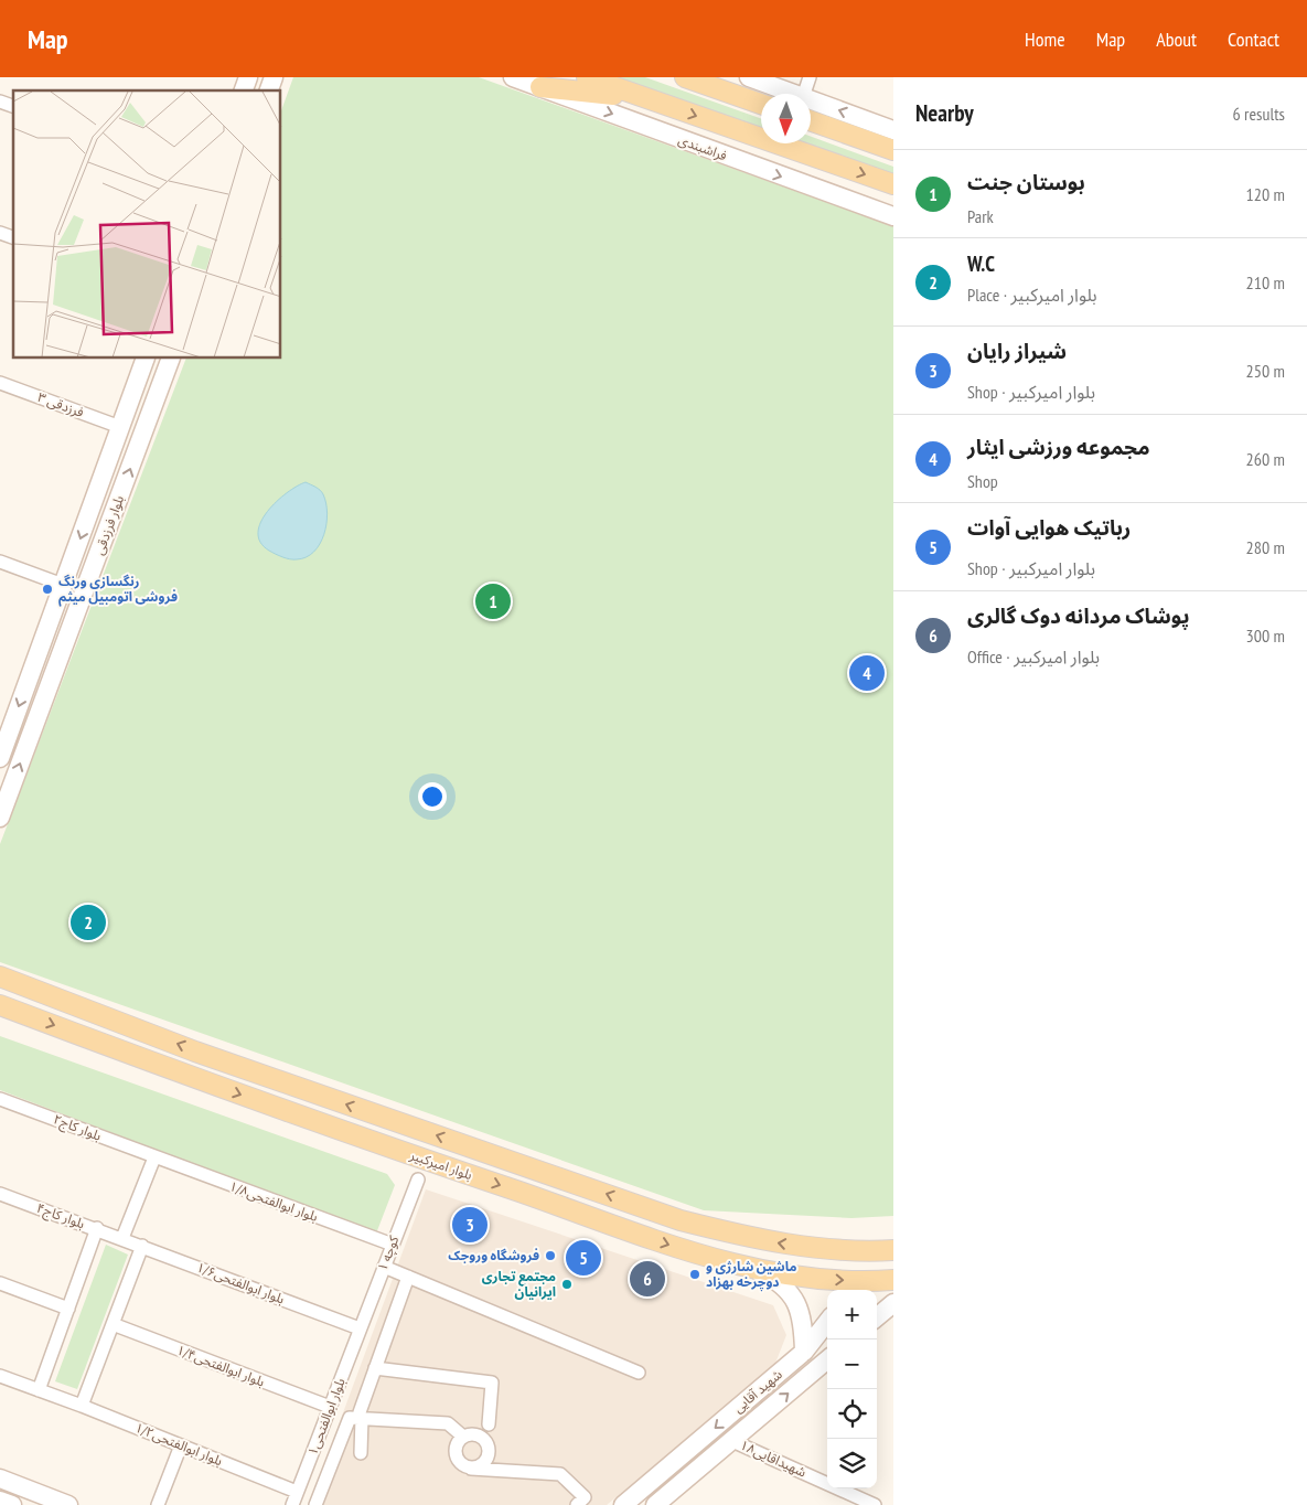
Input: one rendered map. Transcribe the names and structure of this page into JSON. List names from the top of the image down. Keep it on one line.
{"streets":{"main road":["فراشبندی","بلوار فرزدقی","بلوار امیرکبیر","شهید آقایی"],"street":["فرزدقی ۳","بلوار کاج۲","بلوار ابوالفتحی۱/۸","بلوار کاج۴","کوچه ۱","بلوار ابوالفتحی۱/۶","بلوار ابوالفتحی۱/۴","بلوار ابوالفتحی۱","بلوار ابوالفتحی۱/۲","شهیداقایی۱۸"]},"crossings":[["فرزدقی ۳","بلوار فرزدقی"],["بلوار کاج۲","بلوار ابوالفتحی۱/۸"],["بلوار ابوالفتحی۱/۸","کوچه ۱"],["بلوار کاج۴","بلوار ابوالفتحی۱/۶"],["کوچه ۱","بلوار ابوالفتحی۱/۶"],["کوچه ۱","بلوار ابوالفتحی۱"],["بلوار ابوالفتحی۱/۶","بلوار ابوالفتحی۱"],["بلوار ابوالفتحی۱/۴","بلوار ابوالفتحی۱"],["شهید آقایی","شهیداقایی۱۸"],["بلوار ابوالفتحی۱","بلوار ابوالفتحی۱/۲"]],"places":["رنگسازی ورنگ فروشی اتومبیل میثم","فروشگاه وروجک","ماشین شارژی و دوچرخه بهزاد","مجتمع تجاری ایرانیان"],"north":"bottom","page":{"header":"Map","nav":["Home","Map","About","Contact"],"heading":["Nearby","6 results"],"list":[{"mark":"1","name":"بوستان جنت","note":"Park","value":"120 m"},{"mark":"2","name":"W.C","note":"Place · بلوار امیرکبیر","value":"210 m"},{"mark":"3","name":"شیراز رایان","note":"Shop · بلوار امیرکبیر","value":"250 m"},{"mark":"4","name":"مجموعه ورزشی ایثار","note":"Shop","value":"260 m"},{"mark":"5","name":"رباتیک هوایی آوات","note":"Shop · بلوار امیرکبیر","value":"280 m"},{"mark":"6","name":"پوشاک مردانه دوک گالری","note":"Office · بلوار امیرکبیر","value":"300 m"}],"pins":["1","4","2","3","5","6"],"map_buttons":["+","−"]}}
